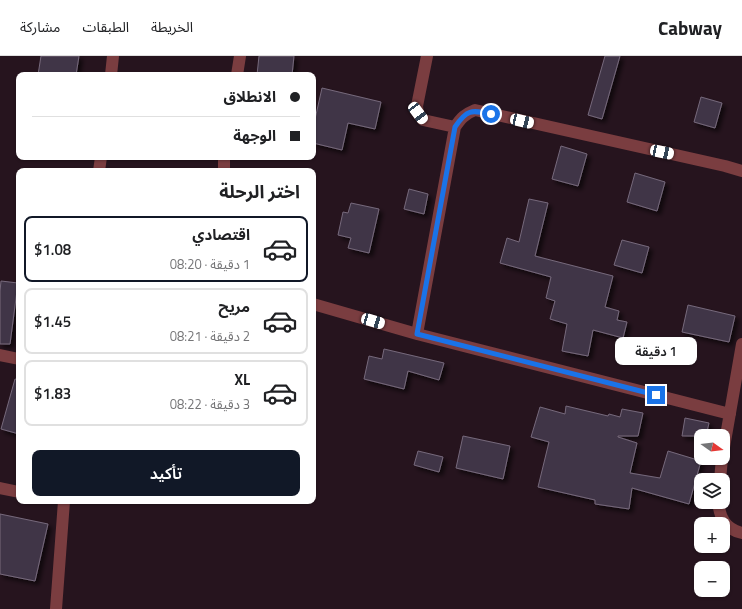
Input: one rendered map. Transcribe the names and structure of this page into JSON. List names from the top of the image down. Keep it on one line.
{"north":"right","page":{"header":"Cabway","nav":["الخريطة","الطبقات","مشاركة"],"banner":["الانطلاق","الوجهة"],"heading":"اختر الرحلة","list":[{"name":"اقتصادي","note":"1 دقيقة · 08:20","value":"$1.08"},{"name":"مريح","note":"2 دقيقة · 08:21","value":"$1.45"},{"name":"XL","note":"3 دقيقة · 08:22","value":"$1.83"}],"bubble":"1 دقيقة","map_buttons":["+","−"],"buttons":"تأكيد"}}
